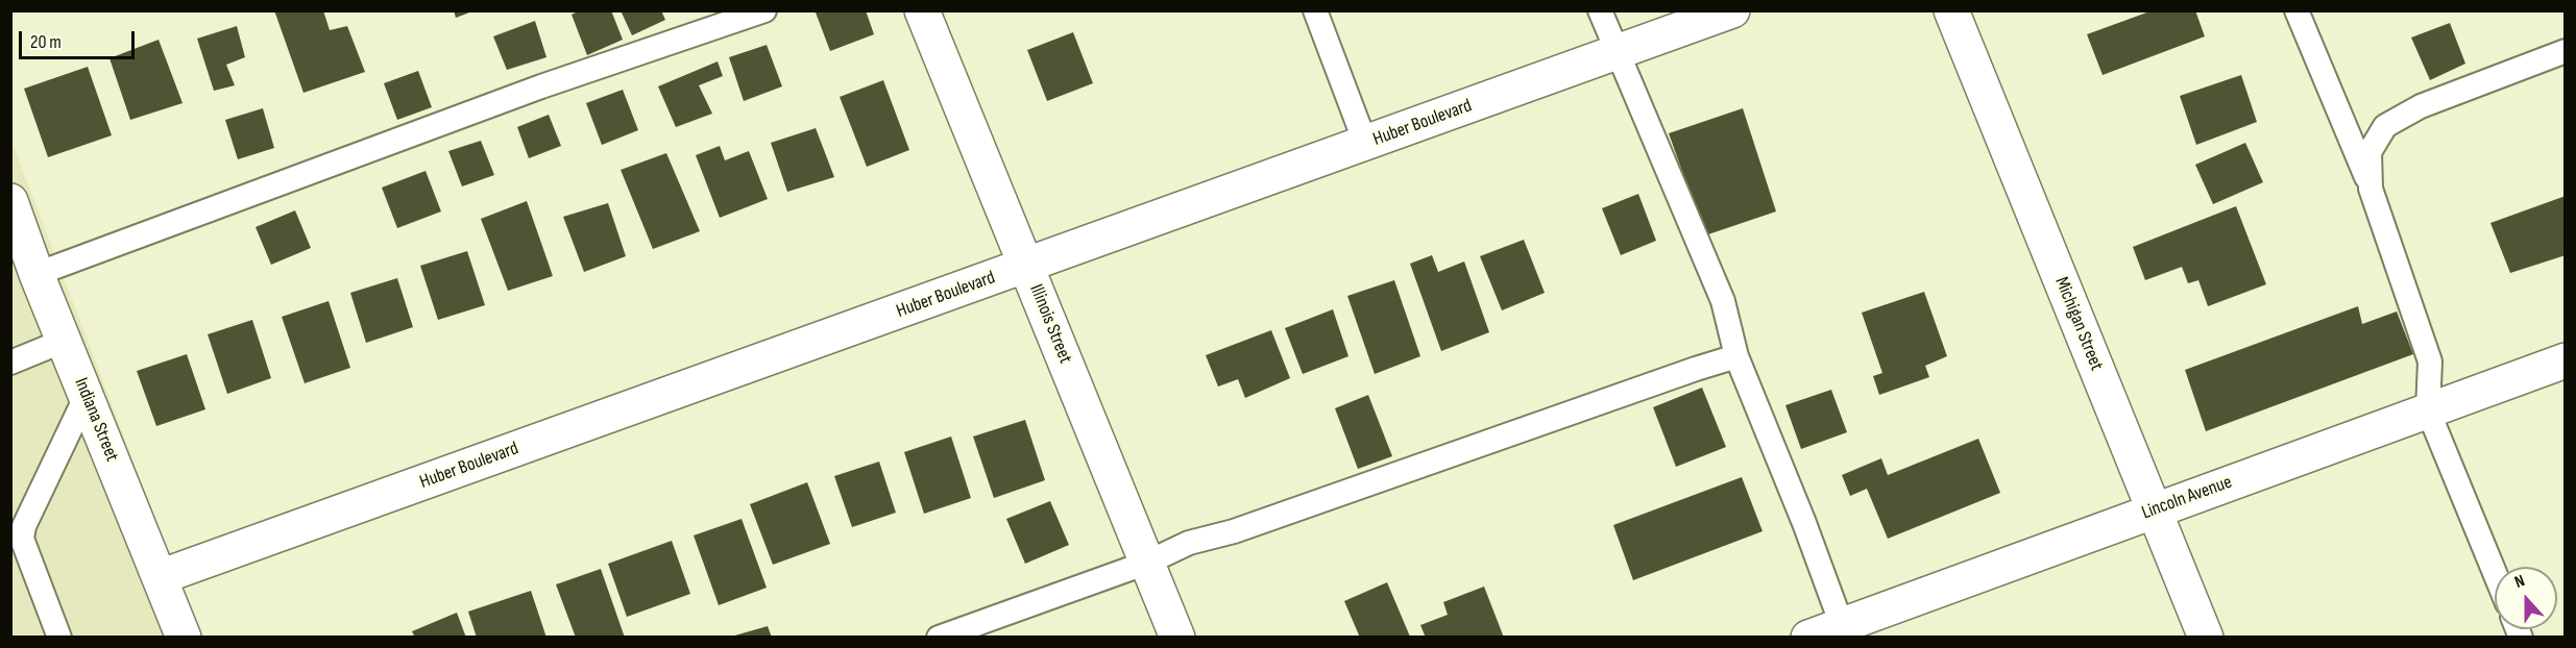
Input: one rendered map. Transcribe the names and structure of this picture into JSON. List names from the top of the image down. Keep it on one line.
{"streets":{"street":["Huber Boulevard","Illinois Street","Michigan Street","Indiana Street","Lincoln Avenue"]},"crossings":[["Huber Boulevard","Illinois Street"],["Huber Boulevard","Indiana Street"],["Michigan Street","Lincoln Avenue"]],"scale_bar":"20 m","north":"top"}
